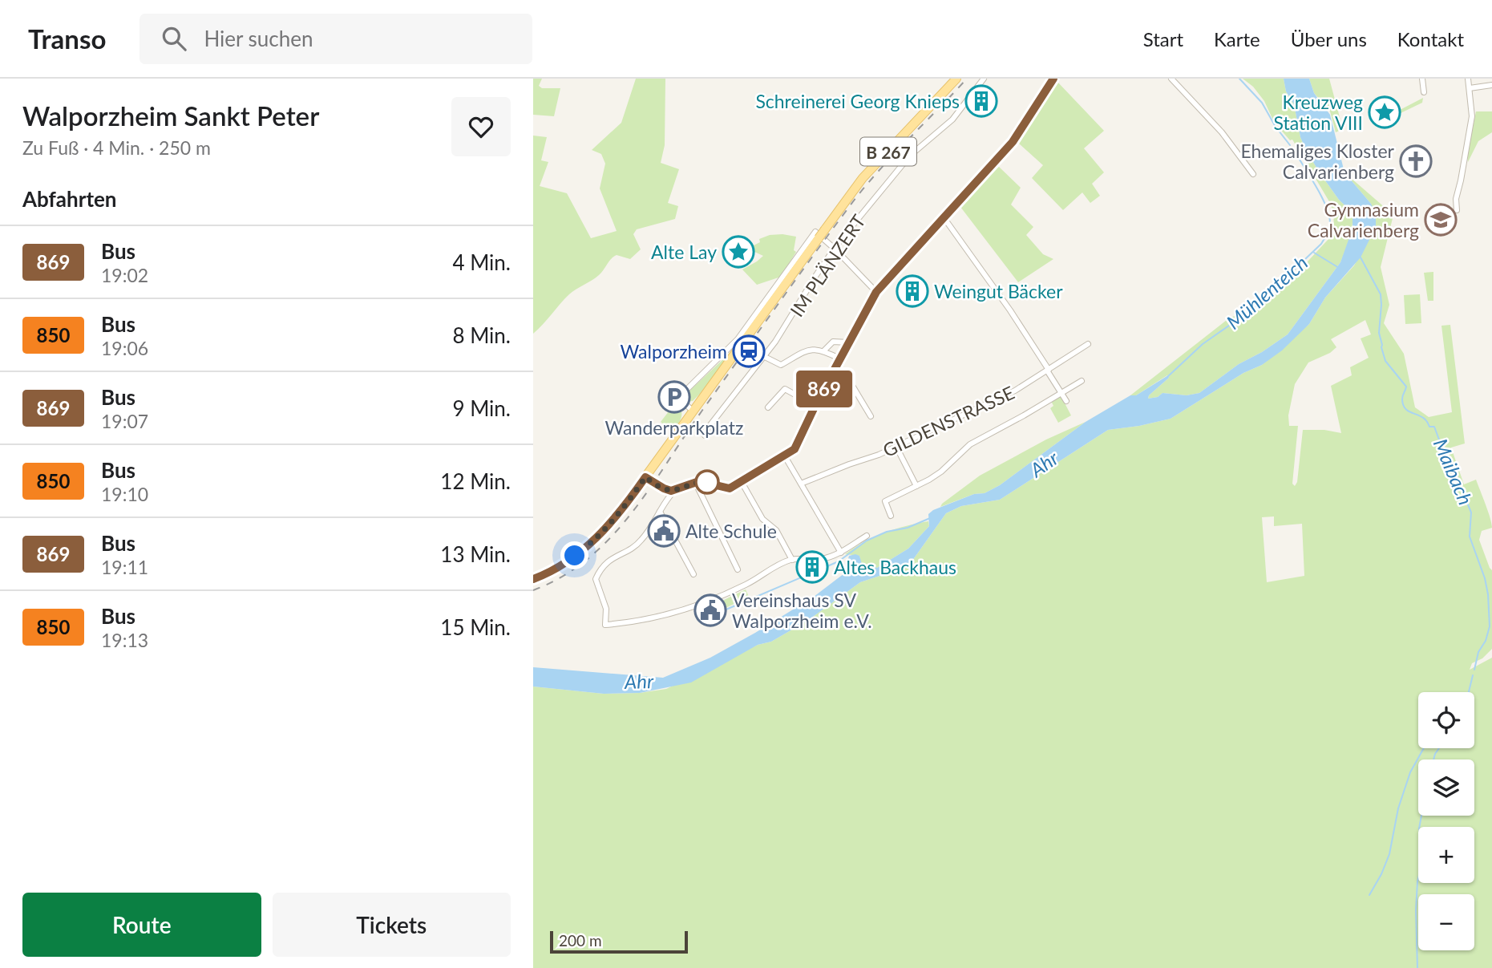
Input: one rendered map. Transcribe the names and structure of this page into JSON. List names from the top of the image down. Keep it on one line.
{"streets":{"main road":["B 267"],"street":["IM PLÄNZERT","GILDENSTRASSE"]},"water":["Mühlenteich","Ahr","Maibach"],"places":{"building":["Schreinerei Georg Knieps","Weingut Bäcker","Altes Backhaus"],"place":["Kreuzweg Station VIII","Alte Lay"],"church":["Ehemaliges Kloster Calvarienberg"],"school or university":["Gymnasium Calvarienberg"],"station":["Walporzheim"],"parking":["Wanderparkplatz"],"public building":["Alte Schule","Vereinshaus SV Walporzheim e.V."]},"lines":["bus line 869"],"scale_bar":"200 m","page":{"header":"Transo","search":"Hier suchen","nav":["Start","Karte","Über uns","Kontakt"],"heading":[["Walporzheim Sankt Peter","Zu Fuß · 4 Min. · 250 m"],"Abfahrten"],"on_map":"869","list":[{"mark":"869","name":"Bus","note":"19:02","value":"4 Min."},{"mark":"850","name":"Bus","note":"19:06","value":"8 Min."},{"mark":"869","name":"Bus","note":"19:07","value":"9 Min."},{"mark":"850","name":"Bus","note":"19:10","value":"12 Min."},{"mark":"869","name":"Bus","note":"19:11","value":"13 Min."},{"mark":"850","name":"Bus","note":"19:13","value":"15 Min."}],"map_buttons":["+","−"],"buttons":["Route","Tickets"],"scale":"200 m"}}
